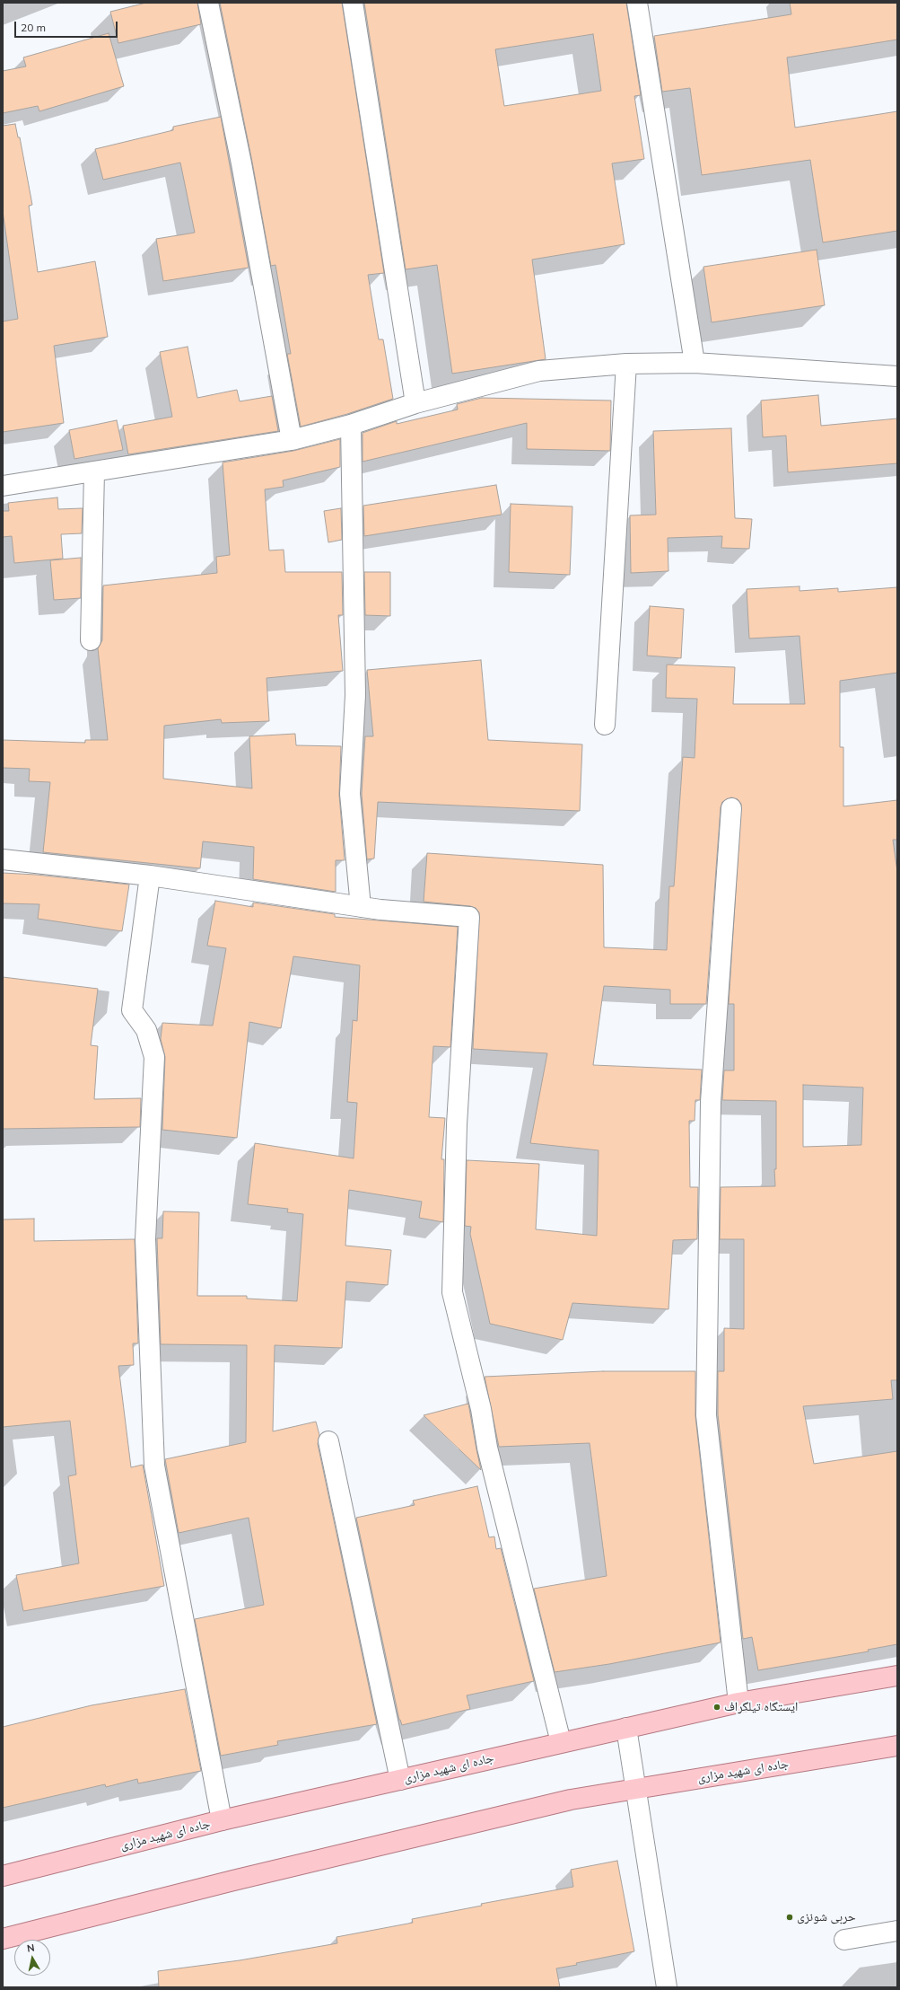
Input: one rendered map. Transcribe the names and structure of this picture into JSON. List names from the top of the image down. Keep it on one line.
{"streets":{"main road":["جاده ای شهید مزاری"]},"places":["ایستگاه تیلگراف","حربی شونزی"],"scale_bar":"20 m","north":"top"}
